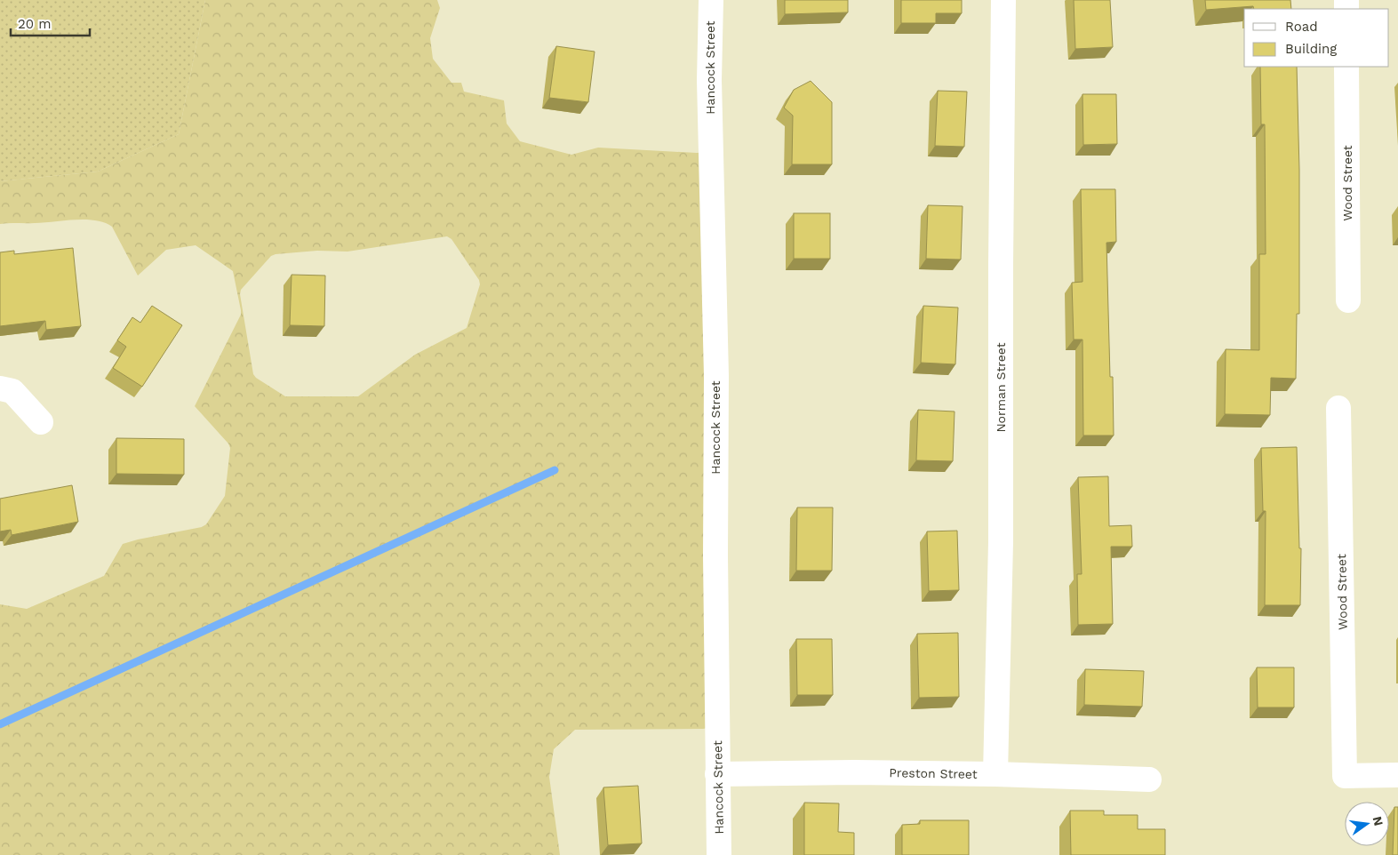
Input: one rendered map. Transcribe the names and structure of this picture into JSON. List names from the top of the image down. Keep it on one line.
{"streets":{"street":["Hancock Street","Wood Street","Norman Street","Preston Street"]},"crossings":[["Hancock Street","Preston Street"],["Norman Street","Preston Street"]],"legend":["Road","Building"],"scale_bar":"20 m","north":"right"}
